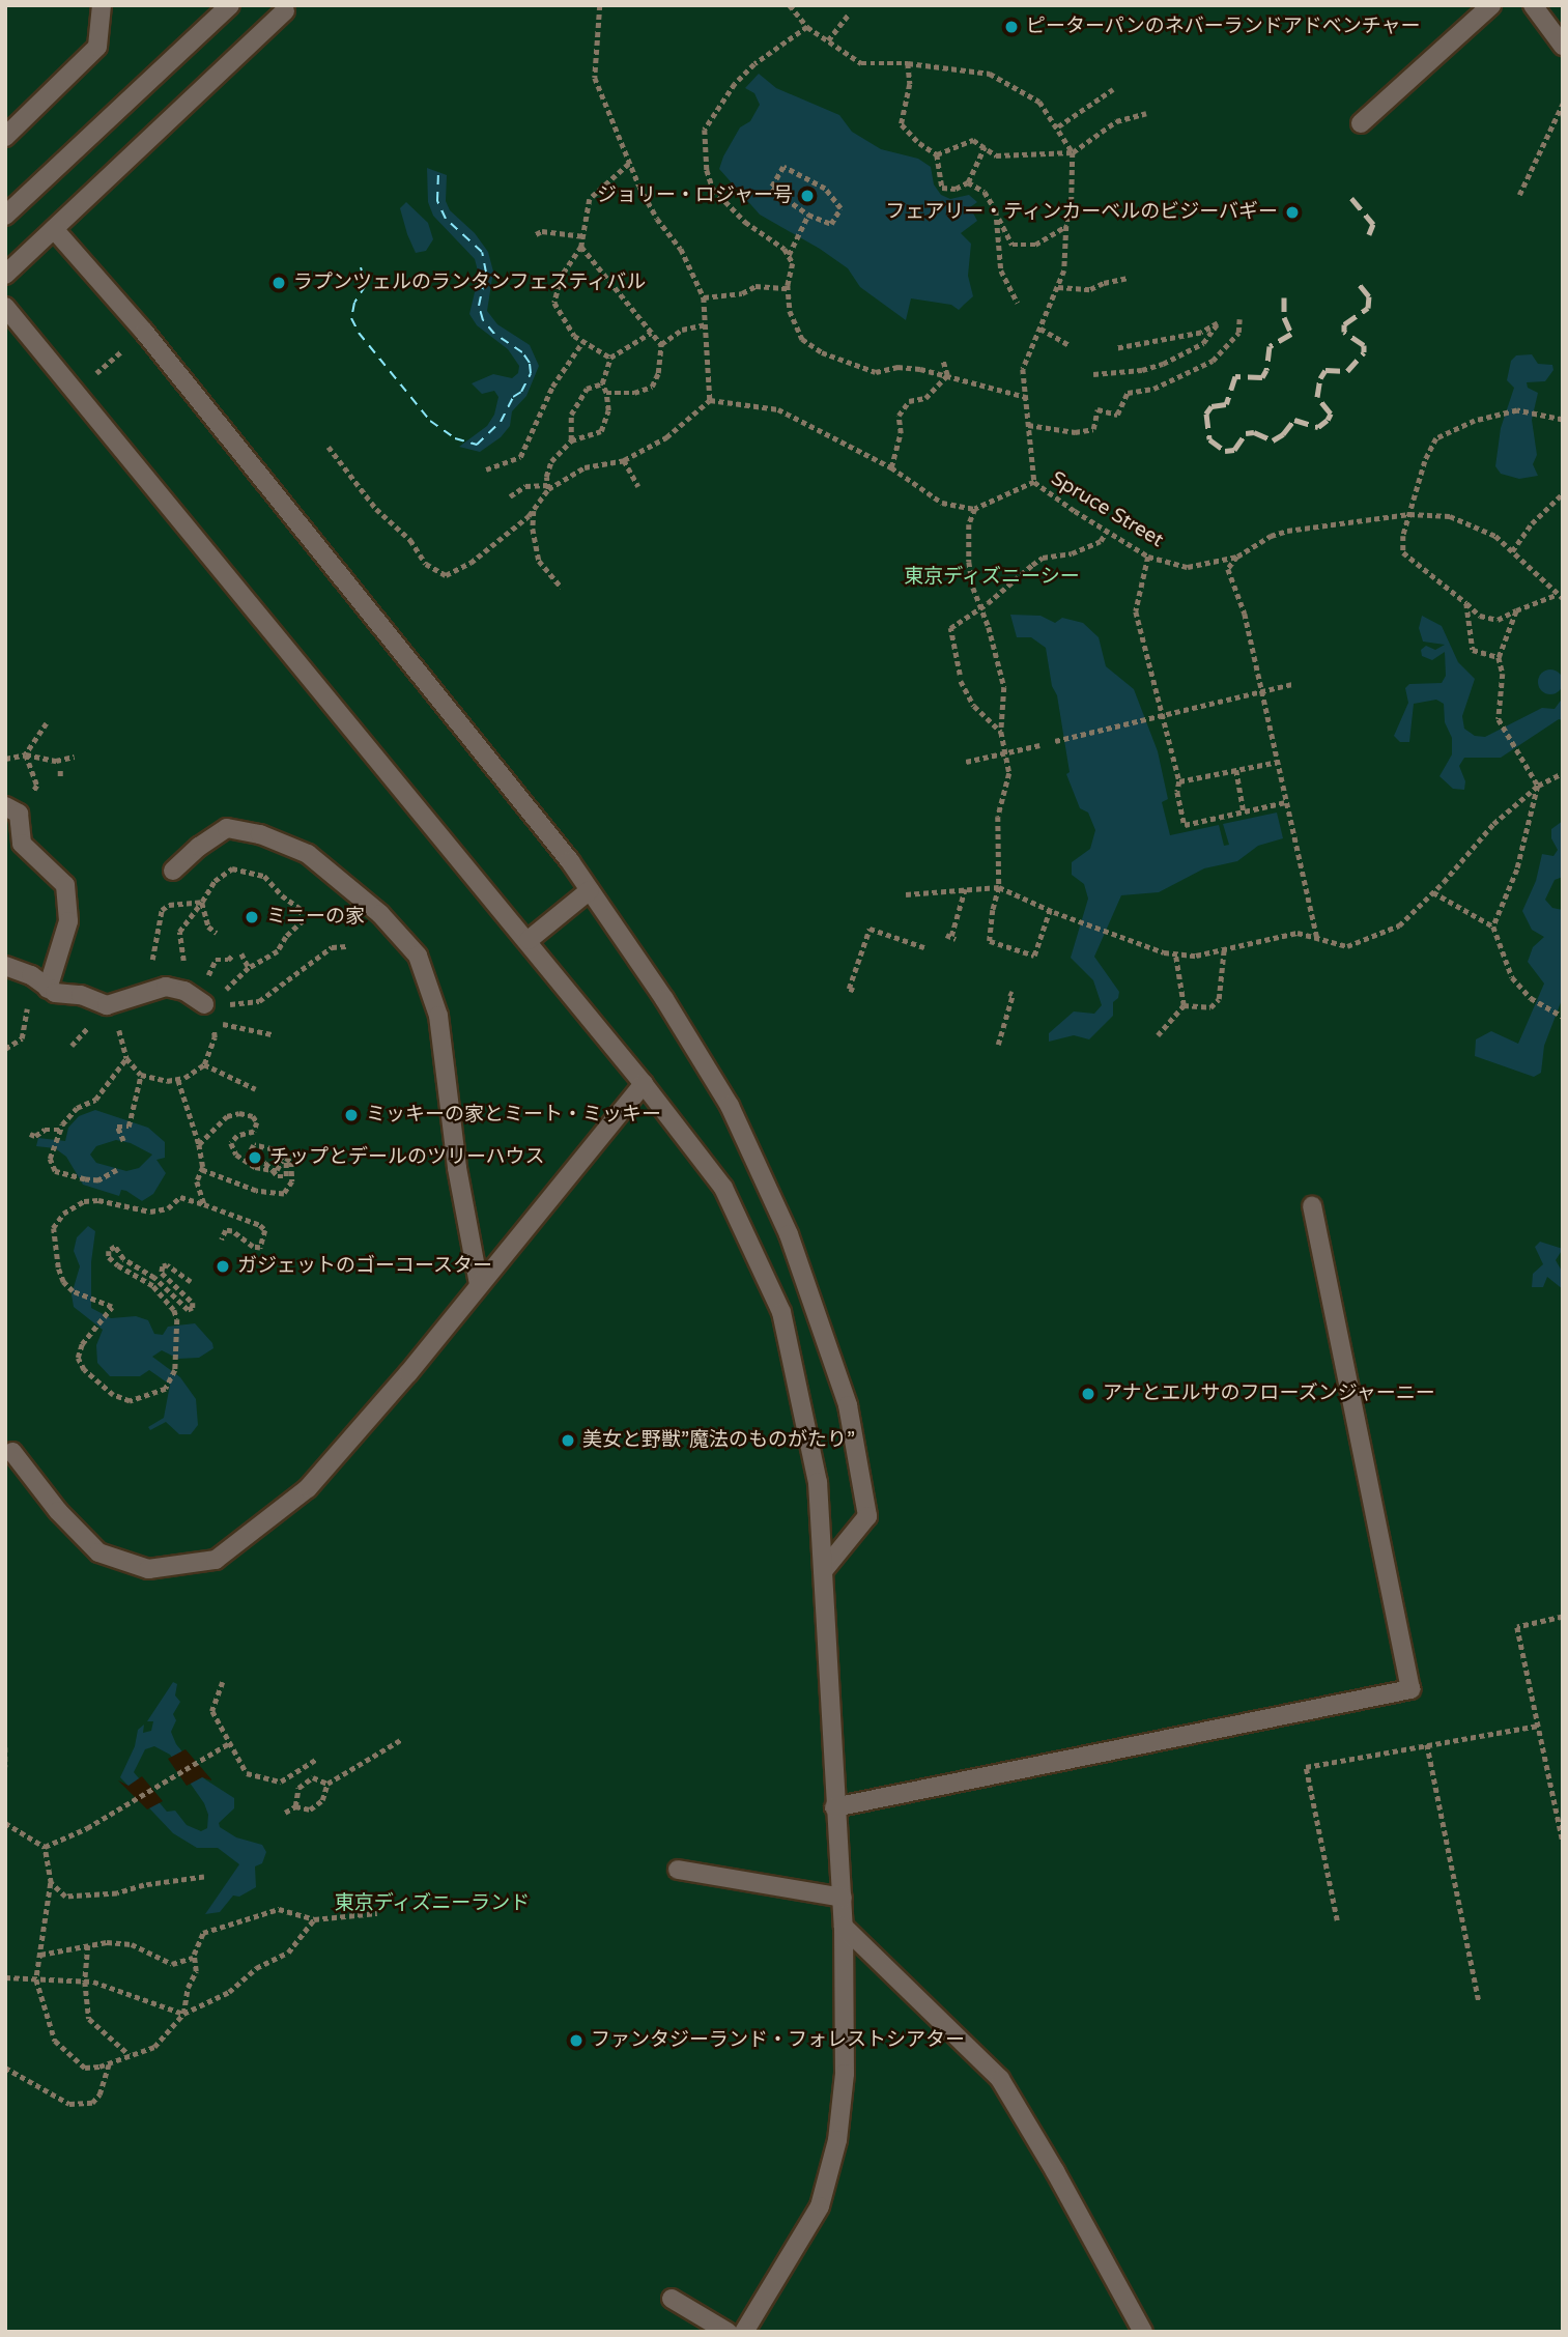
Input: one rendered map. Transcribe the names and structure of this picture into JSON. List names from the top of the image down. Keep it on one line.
{"streets":{"path":["Spruce Street"]},"parks":["東京ディズニーシー","東京ディズニーランド"],"places":["ピーターパンのネバーランドアドベンチャー","ジョリー・ロジャー号","フェアリー・ティンカーベルのビジーバギー","ラプンツェルのランタンフェスティバル","ミニーの家","ミッキーの家とミート・ミッキー","チップとデールのツリーハウス","ガジェットのゴーコースター","アナとエルサのフローズンジャーニー","美女と野獣”魔法のものがたり”","ファンタジーランド・フォレストシアター"]}
